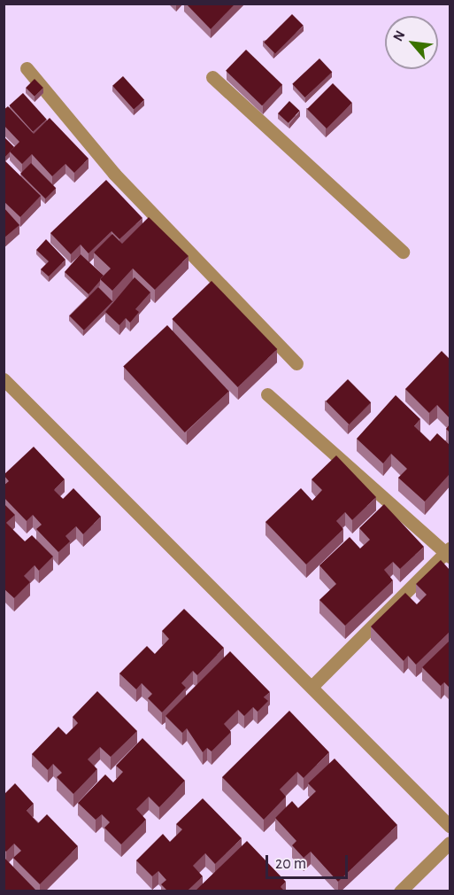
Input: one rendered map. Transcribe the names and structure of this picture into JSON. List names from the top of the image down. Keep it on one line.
{"scale_bar":"20 m","north":"top left"}
